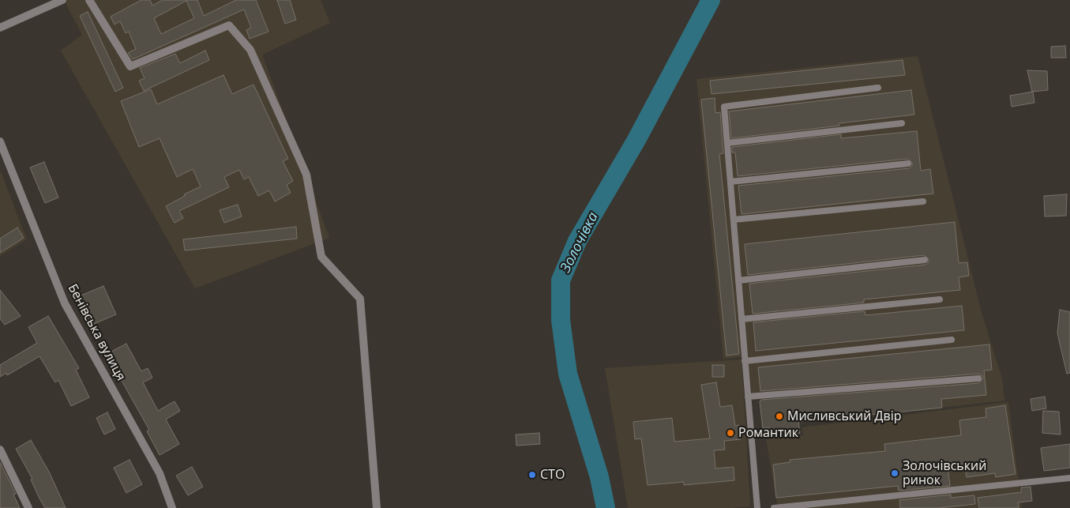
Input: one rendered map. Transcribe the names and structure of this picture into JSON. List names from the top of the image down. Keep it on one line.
{"streets":{"street":["Бенівська вулиця"]},"water":["Золочівка"],"places":["Мисливський Двір","Романтик","Золочівський ринок","СТО"]}
